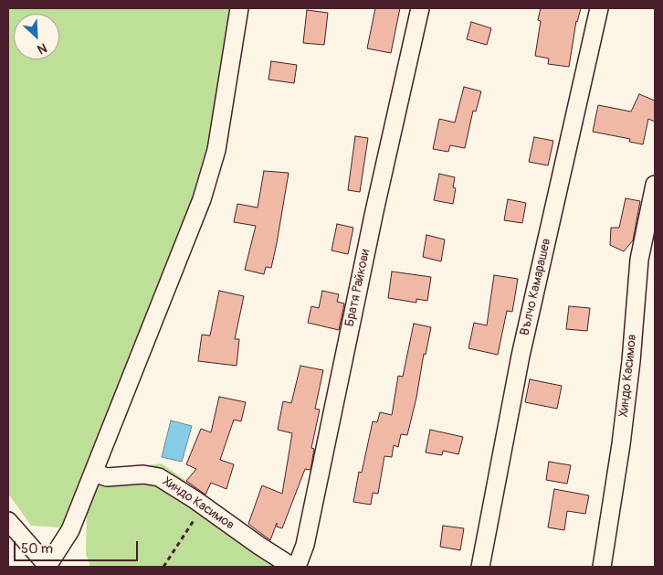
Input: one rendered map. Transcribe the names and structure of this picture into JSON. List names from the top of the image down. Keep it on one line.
{"streets":{"street":["Вълчо Камарашев","Братя Райкови","Хиндо Касимов"]},"scale_bar":"50 m","north":"bottom right"}
